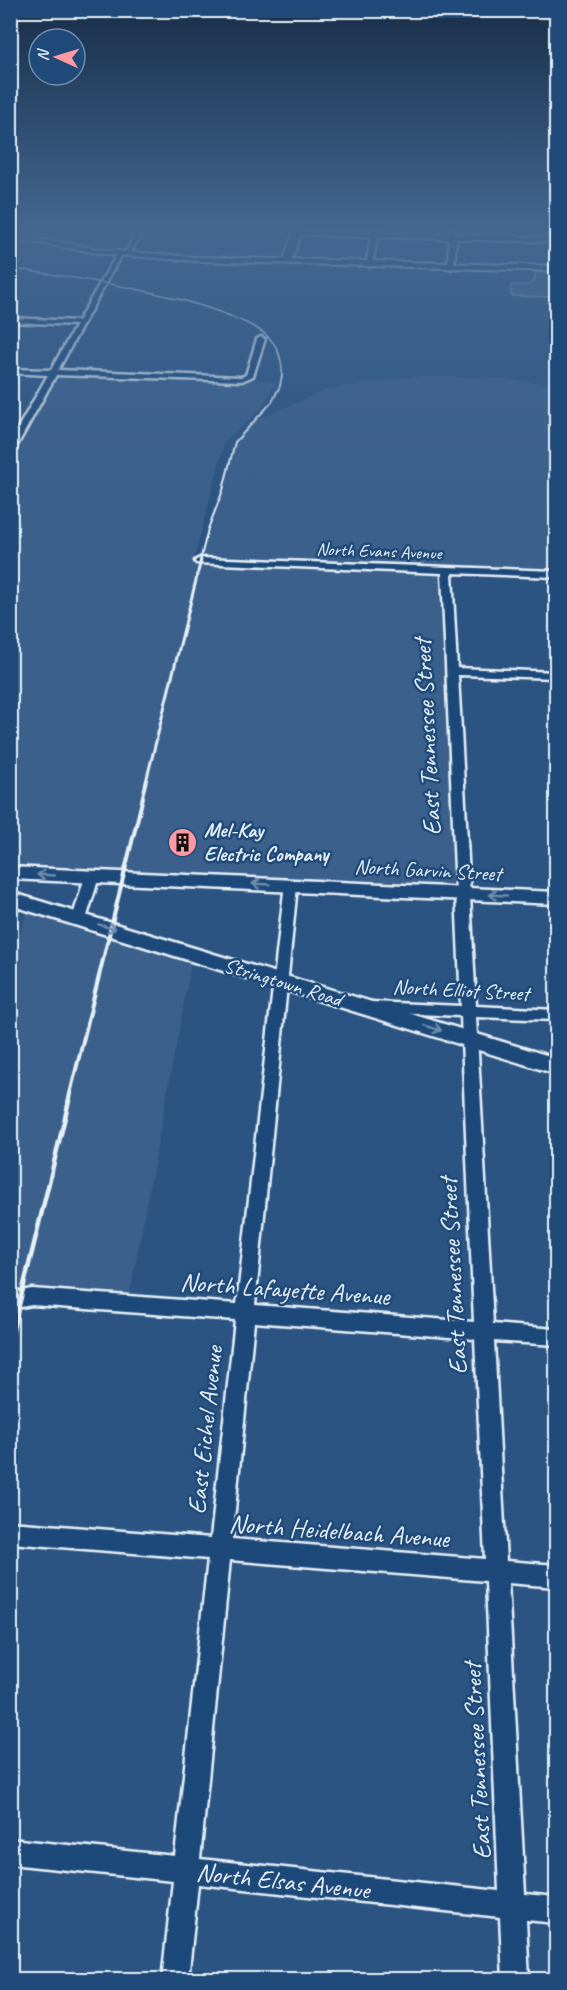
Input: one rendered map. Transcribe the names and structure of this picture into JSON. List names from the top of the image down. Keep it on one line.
{"streets":{"main road":["North Garvin Street","Stringtown Road"],"street":["North Evans Avenue","East Tennessee Street","North Elliot Street","North Lafayette Avenue","East Eichel Avenue","North Heidelbach Avenue","North Elsas Avenue"]},"crossings":[["North Evans Avenue","East Tennessee Street"],["East Tennessee Street","North Garvin Street"],["East Tennessee Street","Stringtown Road"],["East Tennessee Street","North Elliot Street"],["East Tennessee Street","North Lafayette Avenue"],["East Tennessee Street","North Heidelbach Avenue"],["East Tennessee Street","North Elsas Avenue"],["North Garvin Street","East Eichel Avenue"],["Stringtown Road","North Elliot Street"],["Stringtown Road","East Eichel Avenue"],["North Lafayette Avenue","East Eichel Avenue"],["East Eichel Avenue","North Heidelbach Avenue"],["East Eichel Avenue","North Elsas Avenue"]],"one_way":["North Garvin Street","Stringtown Road"],"places":{"building":["Mel-Kay Electric Company"]},"north":"left"}
